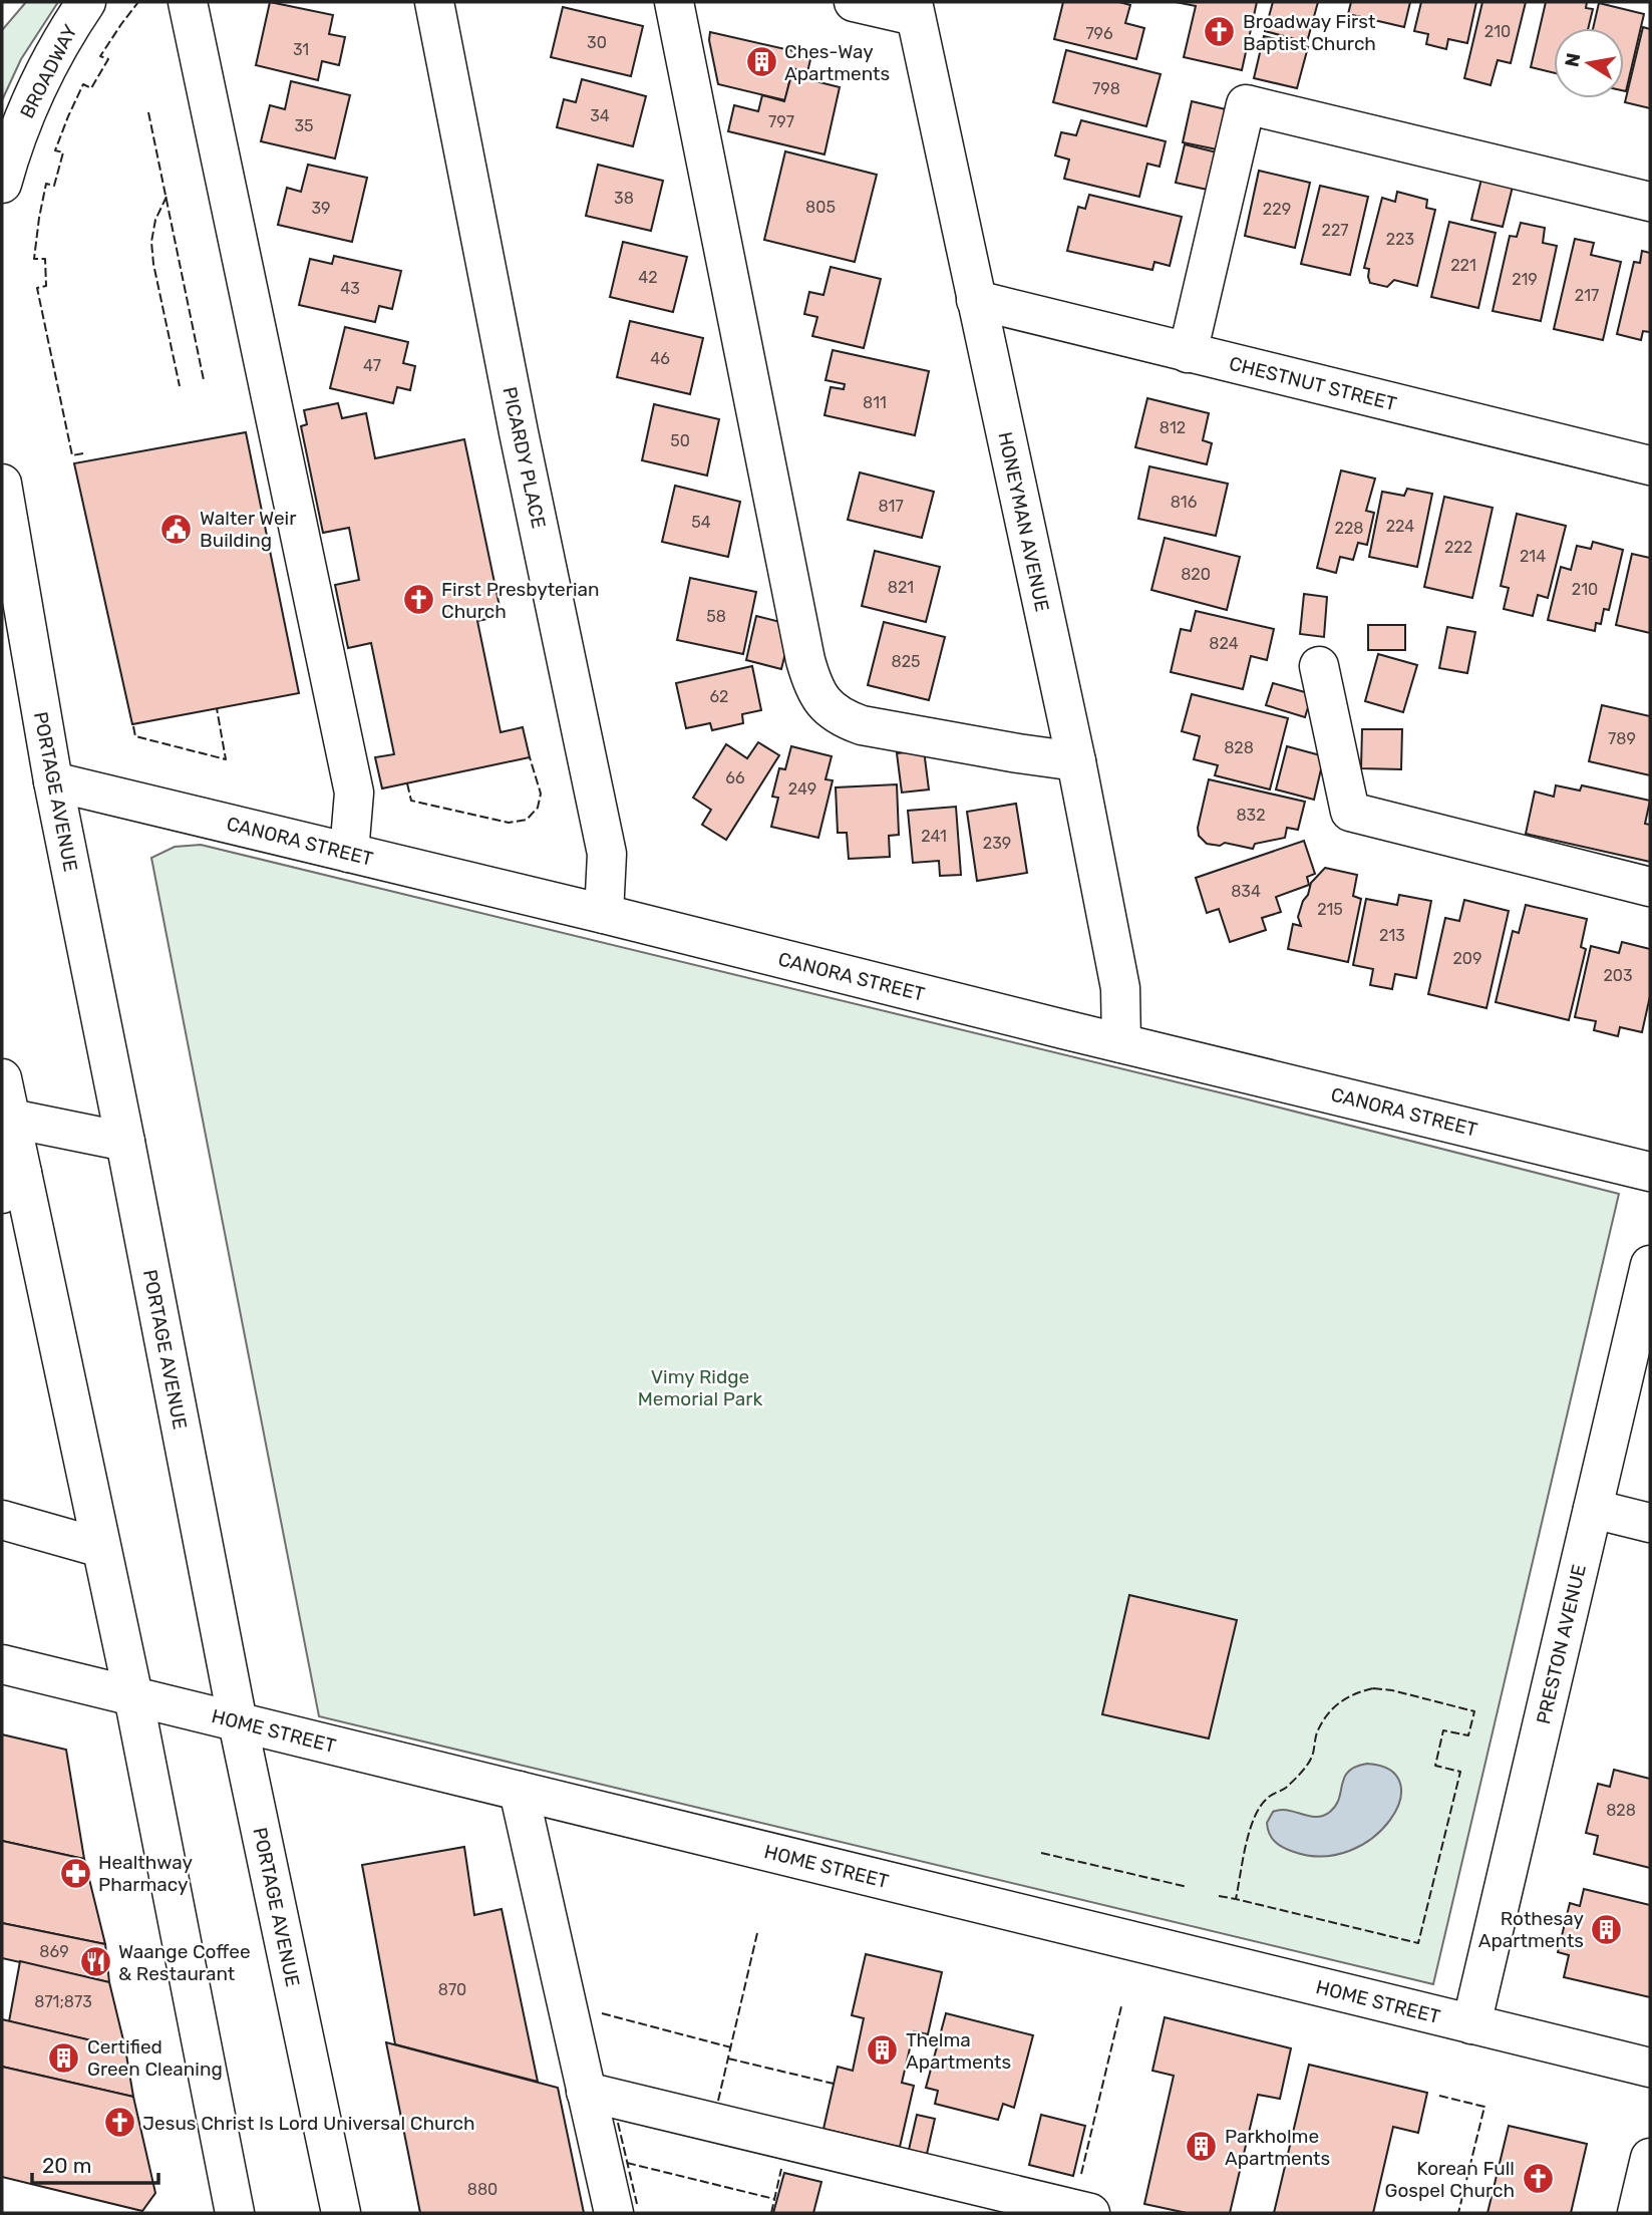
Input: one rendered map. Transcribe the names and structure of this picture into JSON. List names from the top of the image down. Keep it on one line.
{"streets":{"main road":["BROADWAY","CHESTNUT STREET","PICARDY PLACE","HONEYMAN AVENUE","PORTAGE AVENUE","CANORA STREET","PRESTON AVENUE","HOME STREET"]},"crossings":[["CHESTNUT STREET","HONEYMAN AVENUE"],["PICARDY PLACE","CANORA STREET"],["HONEYMAN AVENUE","CANORA STREET"],["PORTAGE AVENUE","CANORA STREET"],["PORTAGE AVENUE","HOME STREET"],["PRESTON AVENUE","HOME STREET"]],"parks":["Vimy Ridge Memorial Park"],"places":{"church":["Broadway First Baptist Church","First Presbyterian Church","Jesus Christ Is Lord Universal Church","Korean Full Gospel Church"],"building":["Ches-Way Apartments","Rothesay Apartments","Thelma Apartments","Certified Green Cleaning","Parkholme Apartments"],"public building":["Walter Weir Building"],"pharmacy":["Healthway Pharmacy"],"restaurant":["Waange Coffee & Restaurant"]},"house_numbers":["210","796","30","31","798","34","797","35","38","805","39","229","227","223","221","42","219","43","217","46","47","811","812","50","816","817","54","224","228","222","214","820","821","210","58","824","825","62","789","828","66","249","832","241","239","834","215","213","209","203","828","869","870","871;873","880"],"scale_bar":"20 m","north":"left"}
